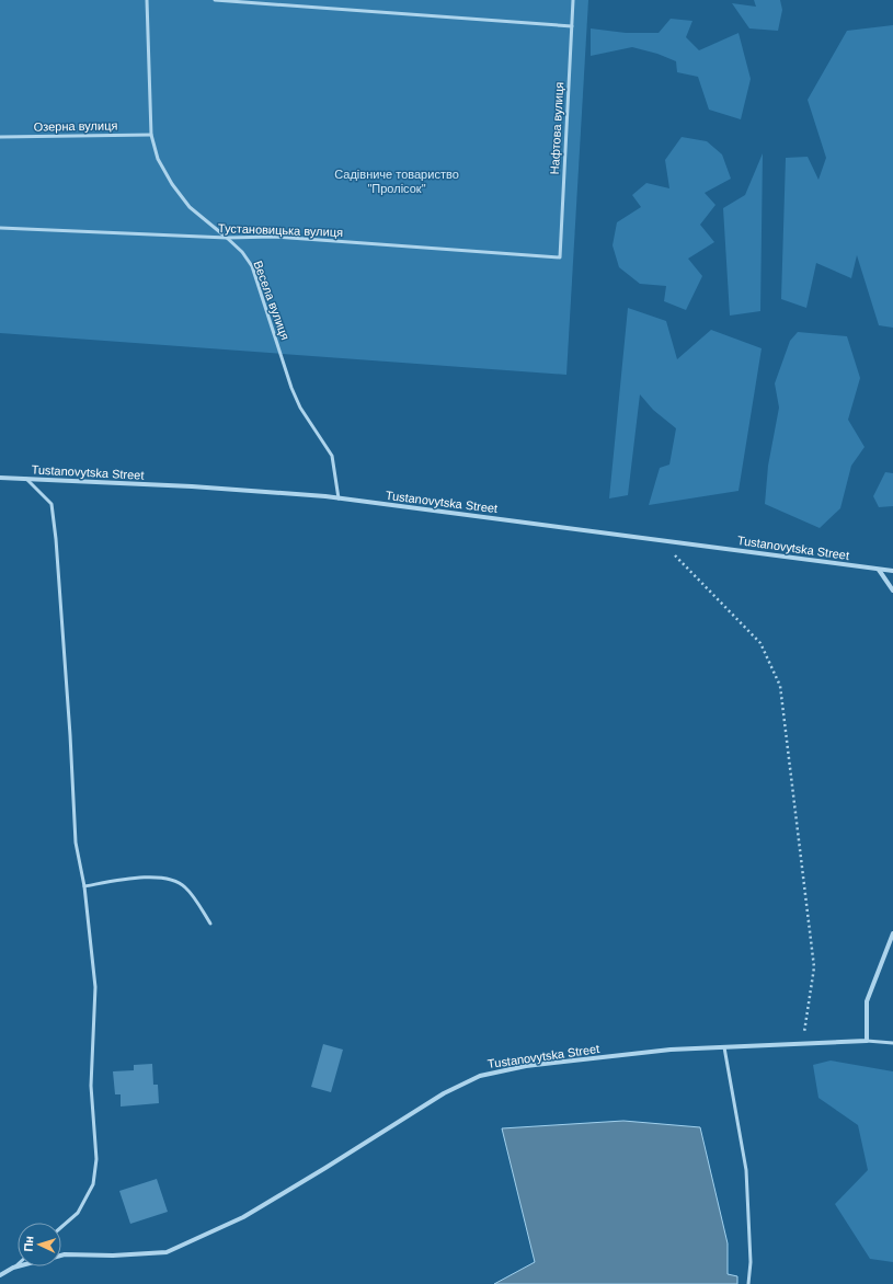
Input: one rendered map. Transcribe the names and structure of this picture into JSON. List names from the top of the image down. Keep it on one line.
{"streets":{"street":["Tustanovytska Street"],"lane":["Озерна вулиця","Нафтова вулиця","Тустановицька вулиця","Весела вулиця"]},"crossings":[["Озерна вулиця","Весела вулиця"],["Нафтова вулиця","Тустановицька вулиця"],["Тустановицька вулиця","Весела вулиця"],["Весела вулиця","Tustanovytska Street"]],"parks":["Садівниче товариство \"Пролісок\""],"north":"left"}
